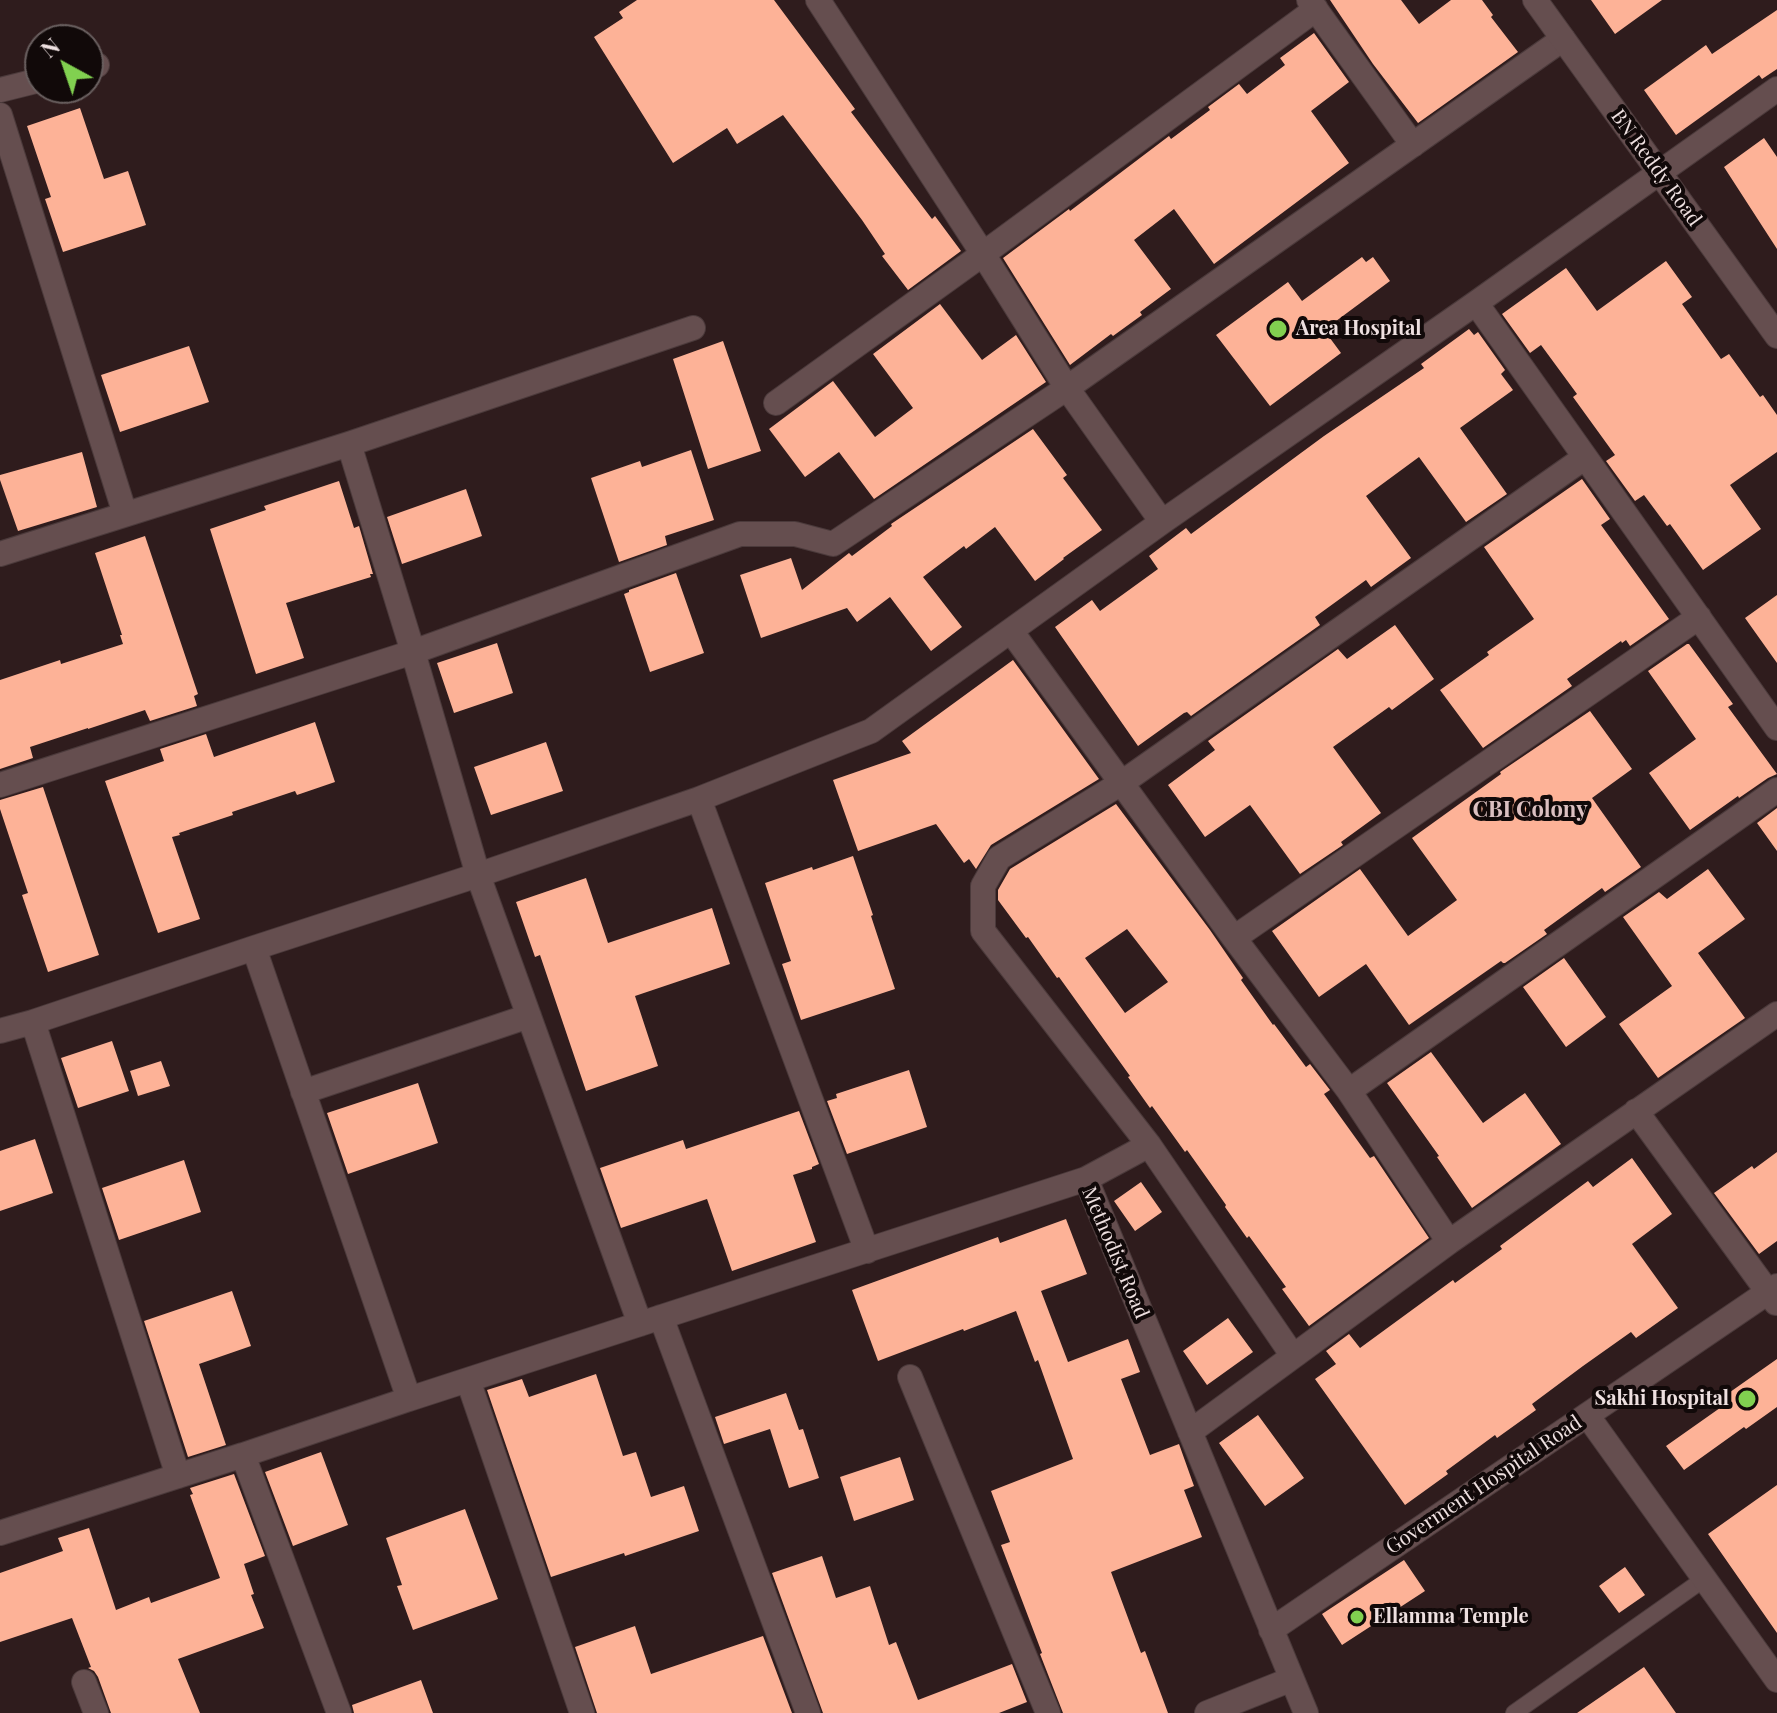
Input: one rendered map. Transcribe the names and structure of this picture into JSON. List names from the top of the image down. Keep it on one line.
{"streets":{"street":["BN Reddy Road","Methodist Road","Goverment Hospital Road"]},"crossings":[["Methodist Road","Goverment Hospital Road"]],"districts":["CBI Colony"],"places":["Area Hospital","Sakhi Hospital","Ellamma Temple"],"north":"top left"}
